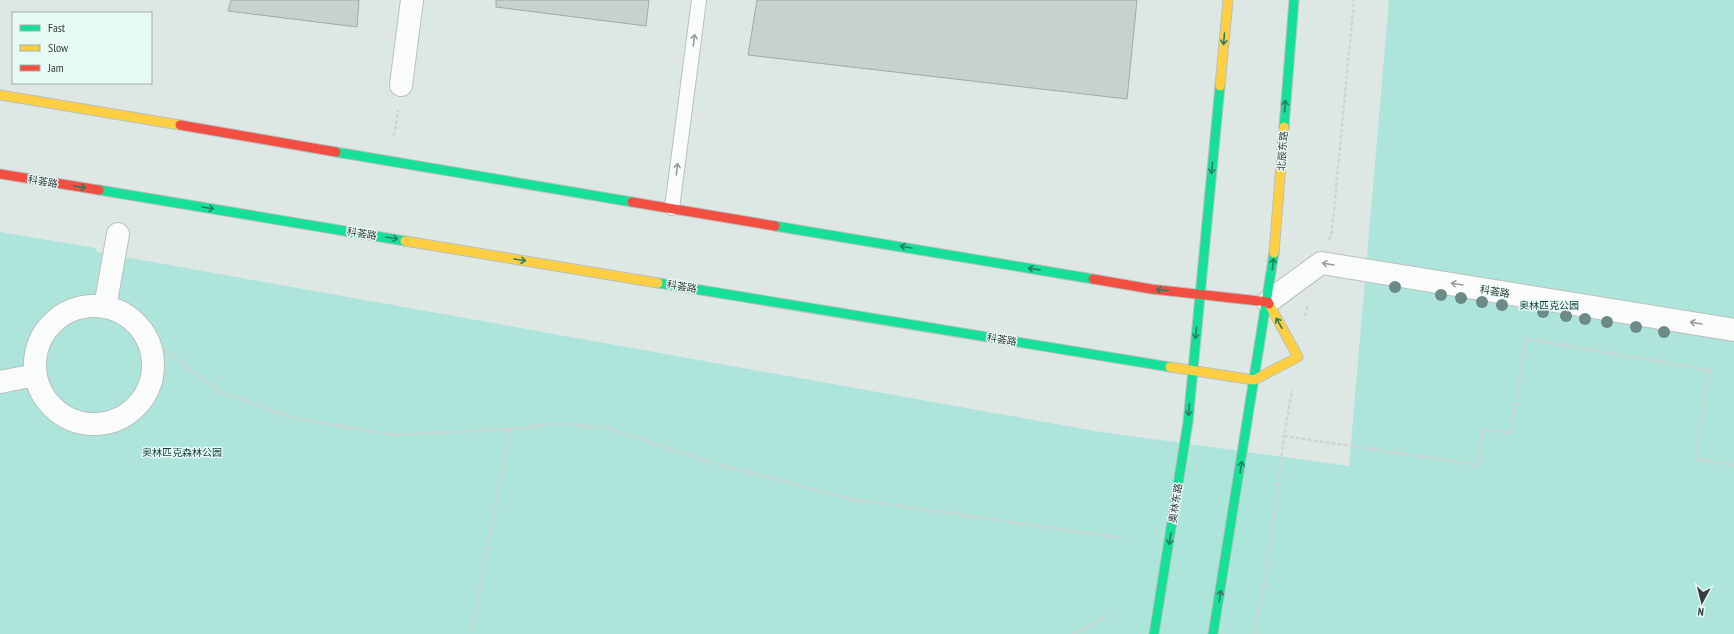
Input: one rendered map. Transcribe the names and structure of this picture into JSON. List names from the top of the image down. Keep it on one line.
{"streets":{"main road":["北辰东路","科荟路","奥林东路"]},"crossings":[["北辰东路","科荟路"],["科荟路","奥林东路"]],"parks":["奥林匹克公园","奥林匹克森林公园"],"legend":["Fast","Slow","Jam"],"north":"bottom"}
